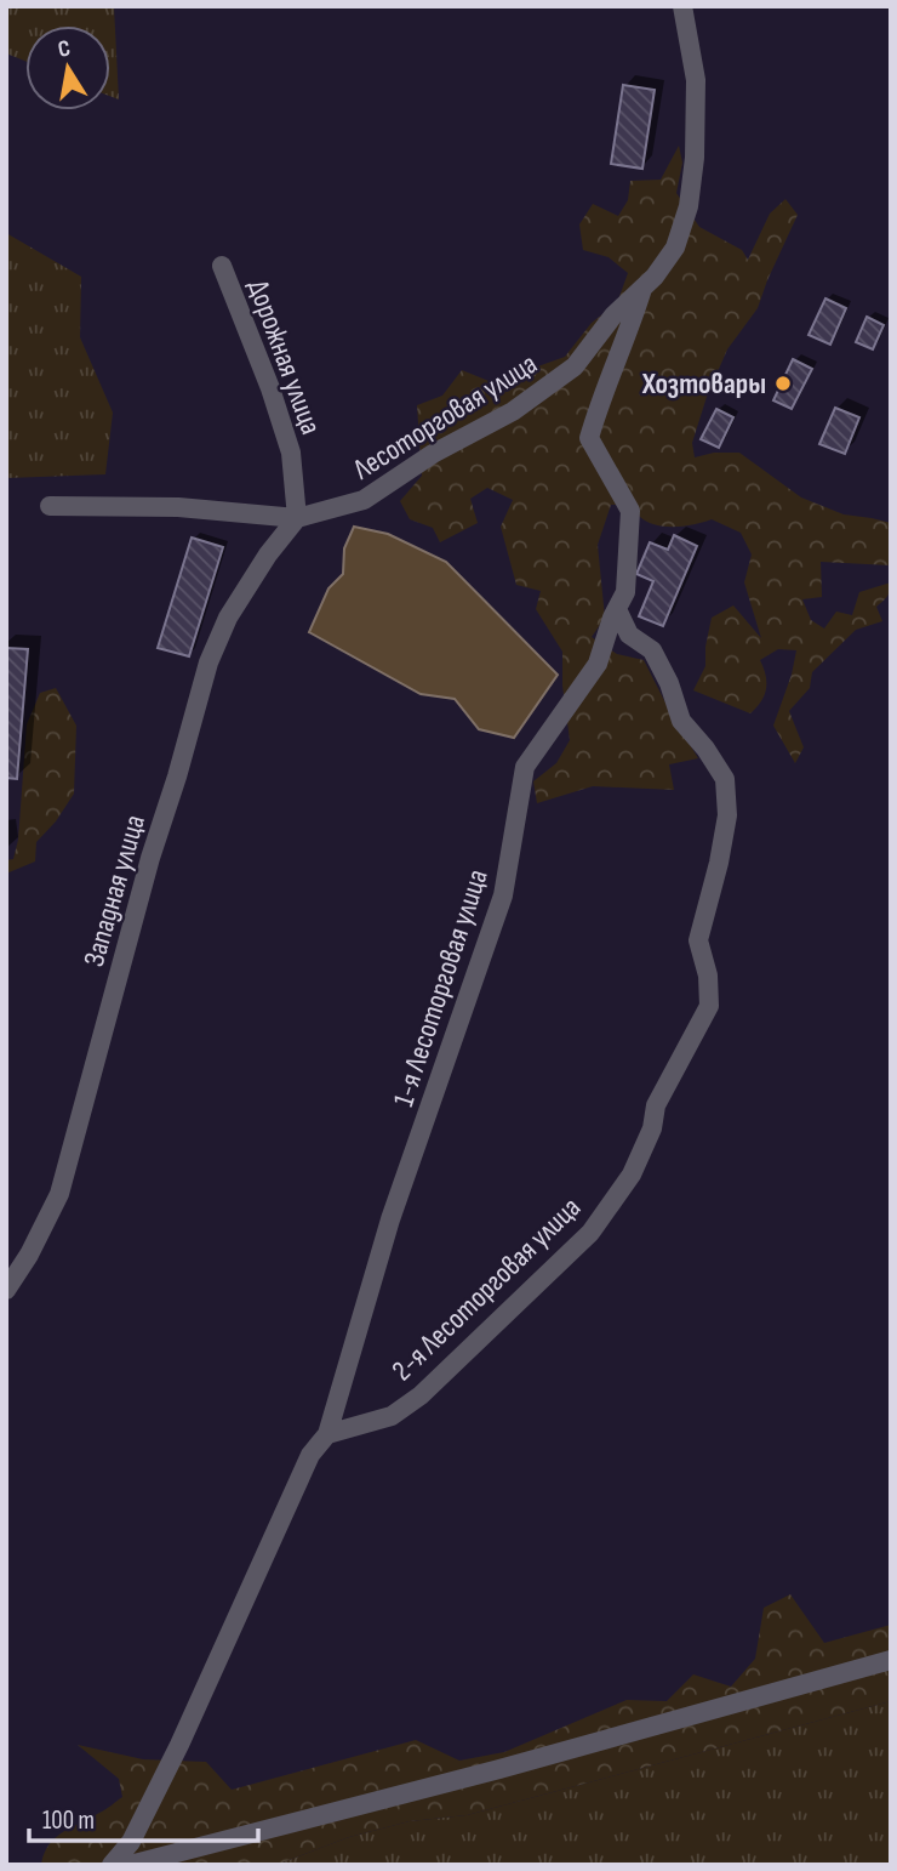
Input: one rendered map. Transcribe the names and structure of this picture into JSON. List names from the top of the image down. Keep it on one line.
{"streets":{"street":["Дорожная улица","Лесоторговая улица","Западная улица","1-я Лесоторговая улица","2-я Лесоторговая улица"]},"crossings":[["Дорожная улица","Лесоторговая улица"],["Дорожная улица","Западная улица"],["Лесоторговая улица","Западная улица"],["Лесоторговая улица","1-я Лесоторговая улица"],["1-я Лесоторговая улица","2-я Лесоторговая улица"]],"places":["Хозтовары"],"scale_bar":"100 m","north":"top"}
